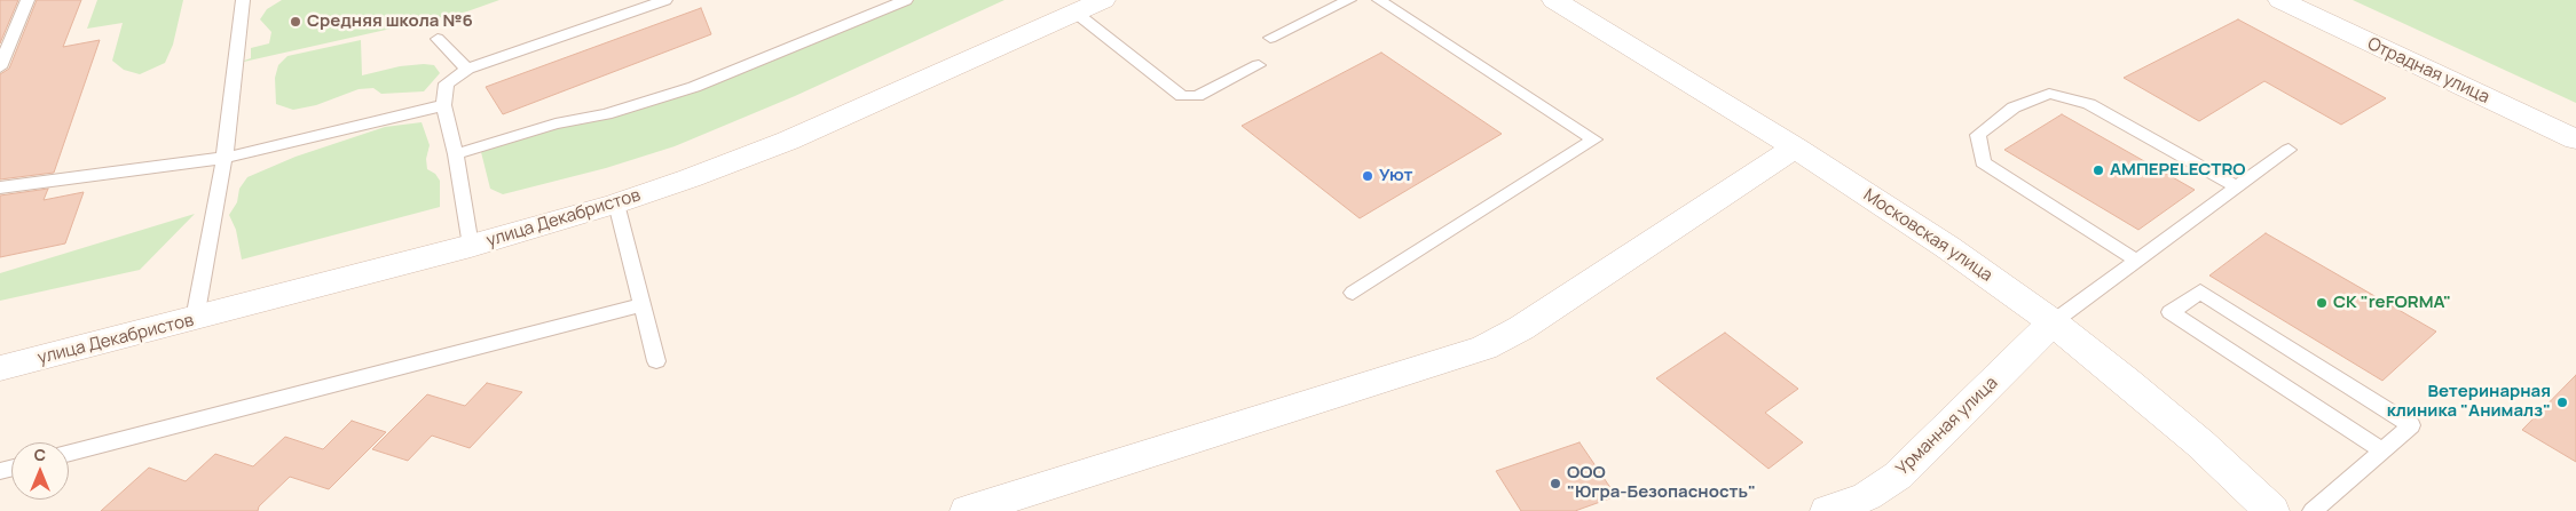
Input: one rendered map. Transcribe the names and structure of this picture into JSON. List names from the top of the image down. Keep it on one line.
{"streets":{"street":["Отрадная улица","улица Декабристов","Московская улица","Урманная улица"]},"crossings":[["Московская улица","Урманная улица"]],"places":["Средняя школа №6","АМПЕРELECTRO","Уют","СК \"reFORMA\"","Ветеринарная клиника \"Анималз\"","ООО \"Югра-Безопасность\""],"north":"top"}
